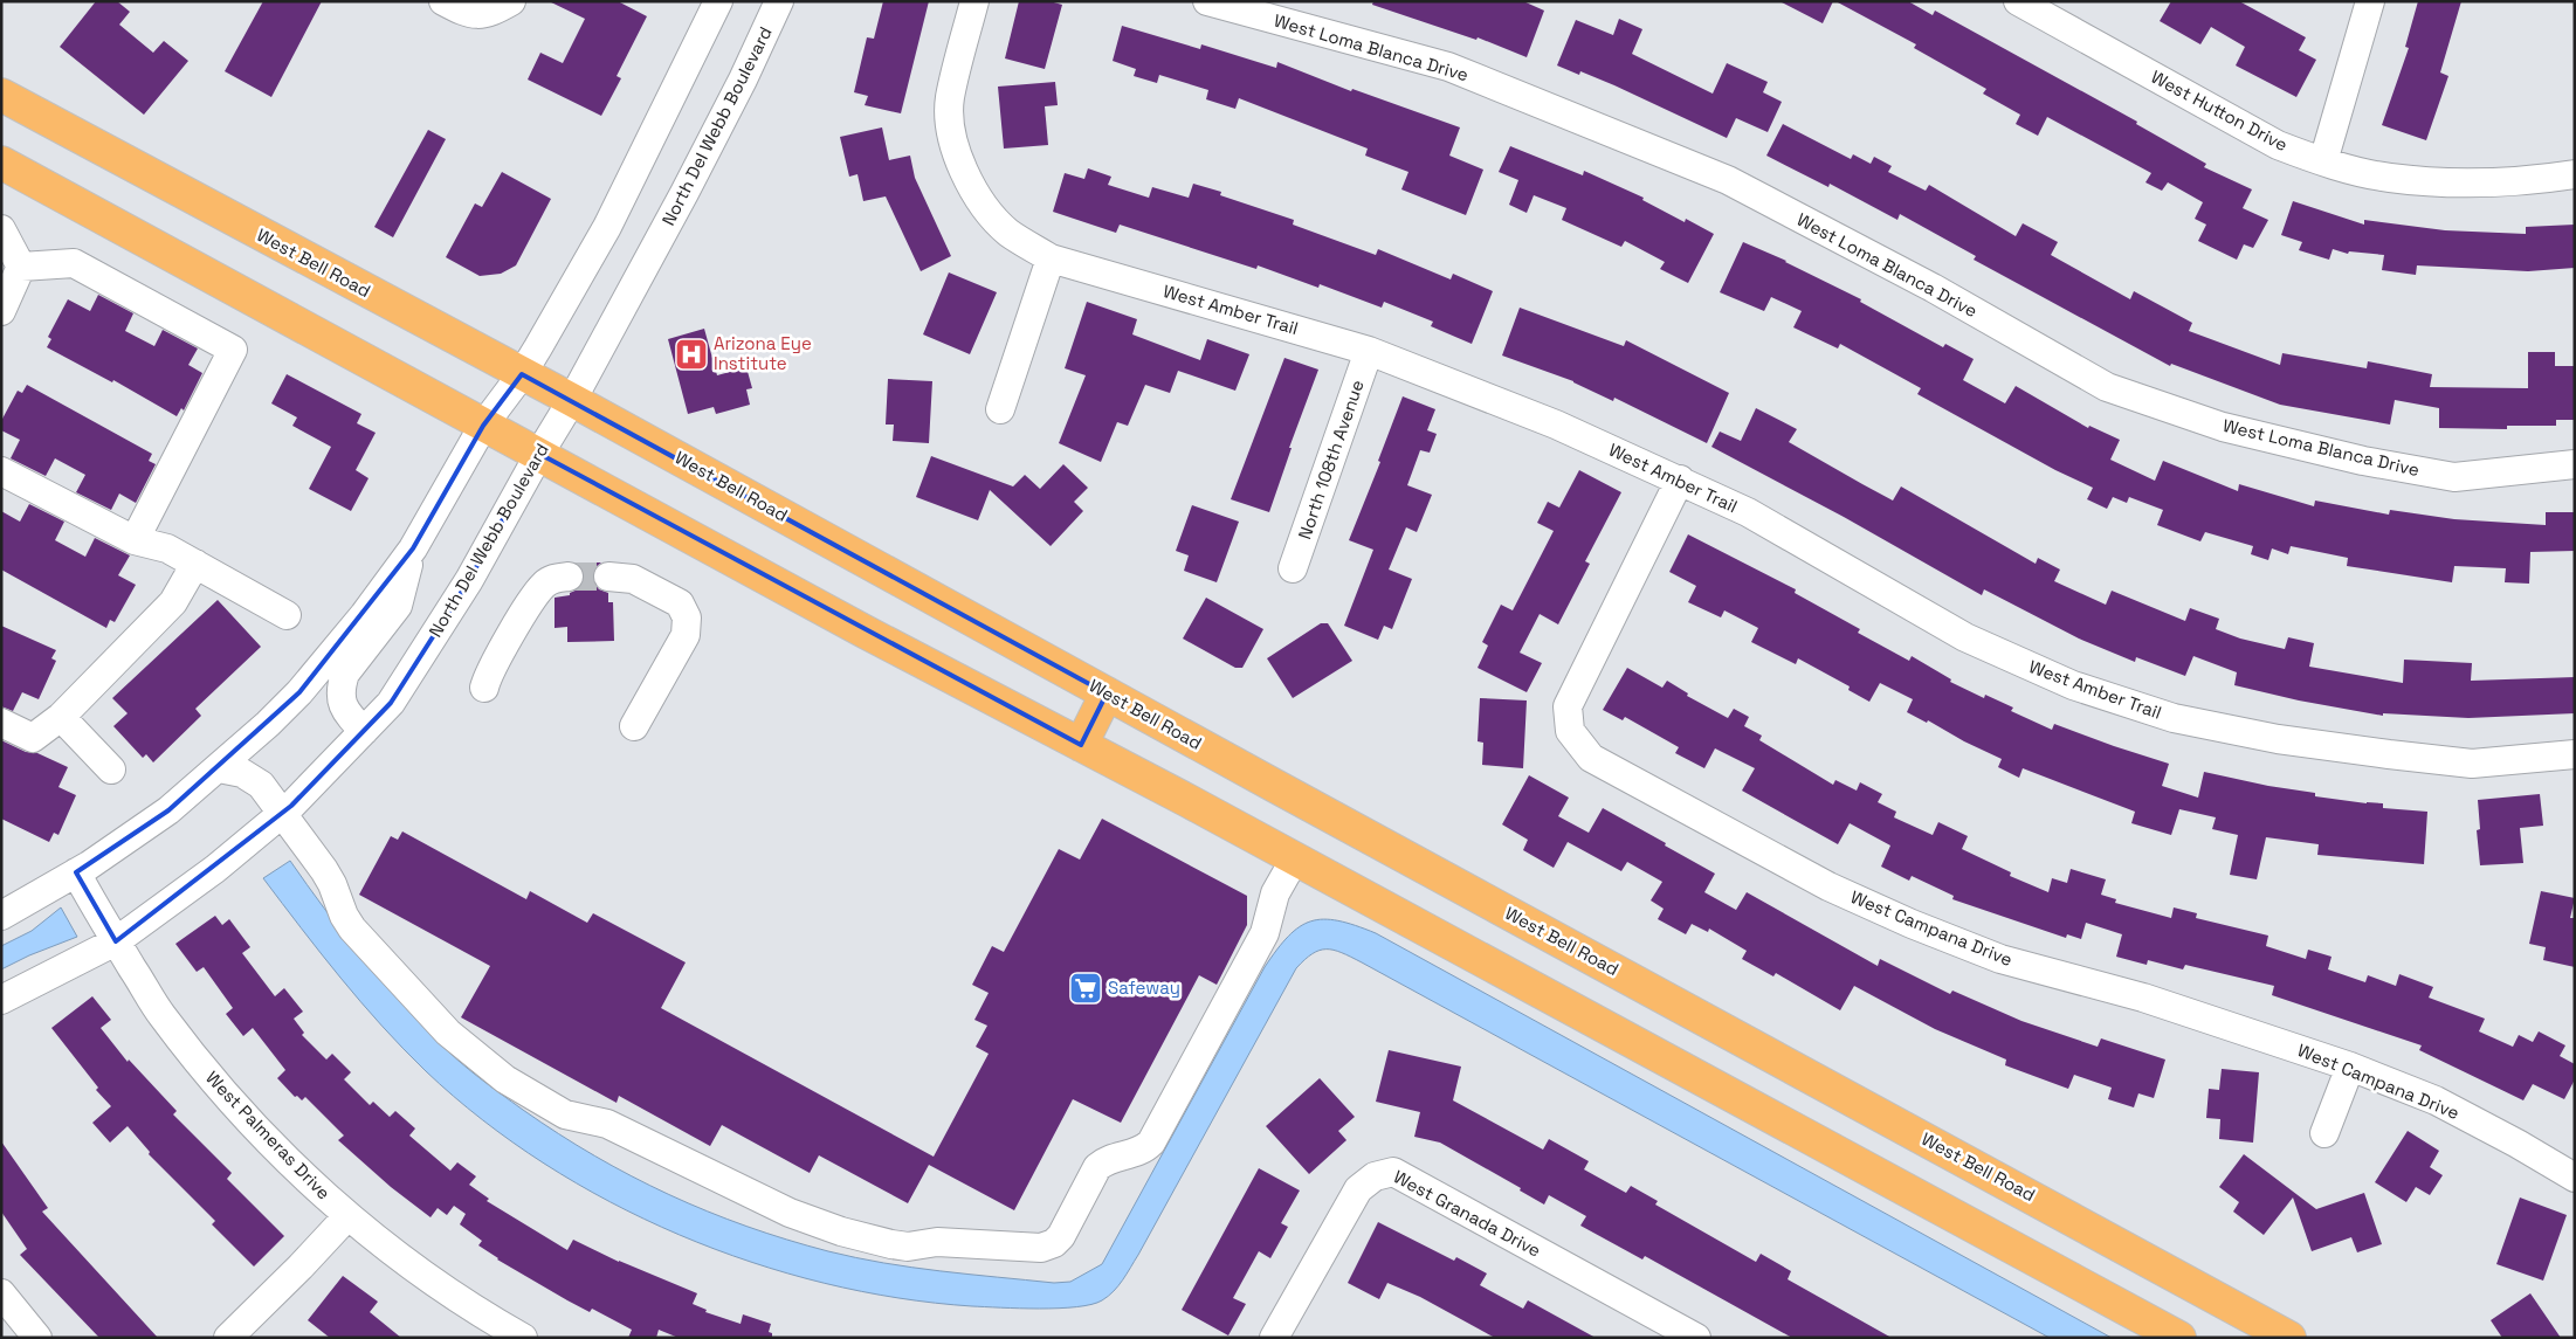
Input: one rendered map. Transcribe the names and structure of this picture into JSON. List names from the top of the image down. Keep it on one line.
{"streets":{"main road":["West Bell Road"],"street":["West Loma Blanca Drive","West Hutton Drive","North Del Webb Boulevard","West Amber Trail","North 108th Avenue","West Campana Drive","West Palmeras Drive","West Granada Drive"]},"crossings":[["North Del Webb Boulevard","West Bell Road"],["North Del Webb Boulevard","West Palmeras Drive"],["West Amber Trail","North 108th Avenue"],["West Amber Trail","West Campana Drive"]],"places":{"hospital":["Arizona Eye Institute"],"supermarket":["Safeway"]}}
